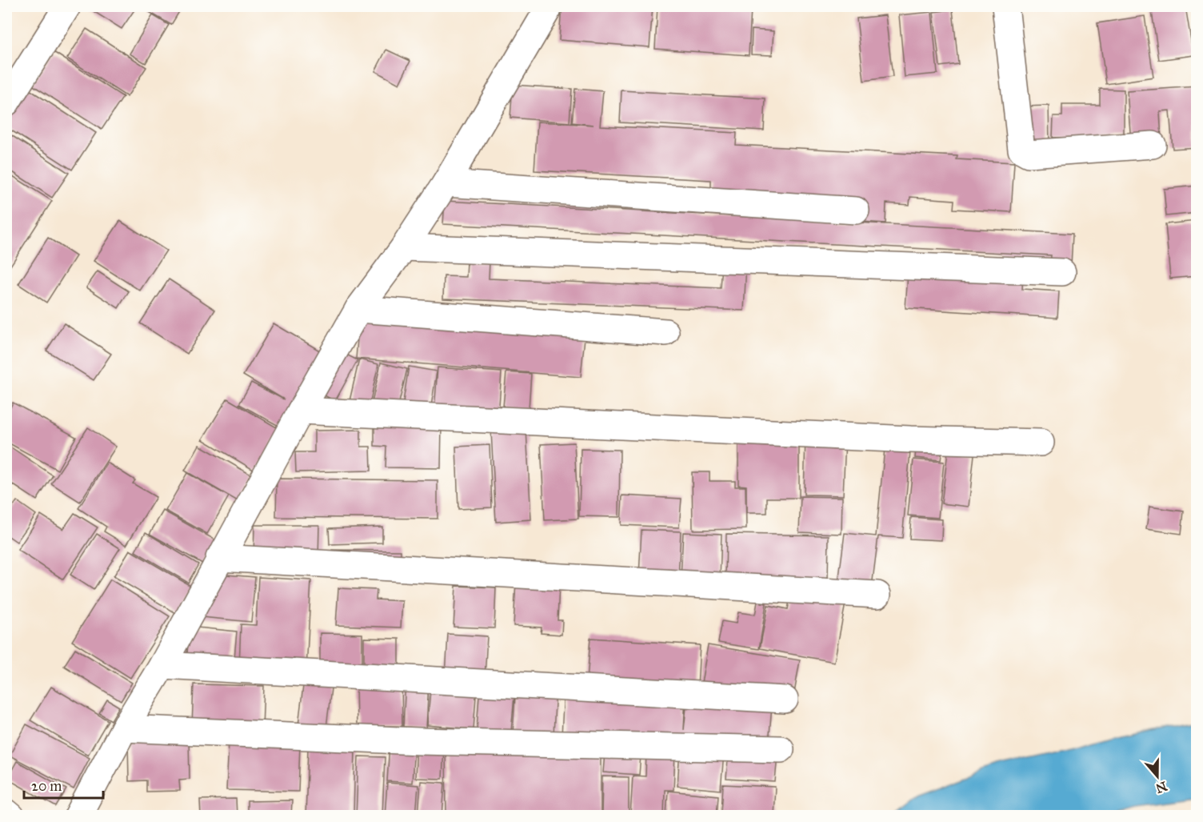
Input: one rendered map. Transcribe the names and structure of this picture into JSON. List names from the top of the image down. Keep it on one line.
{"scale_bar":"20 m","north":"bottom"}
